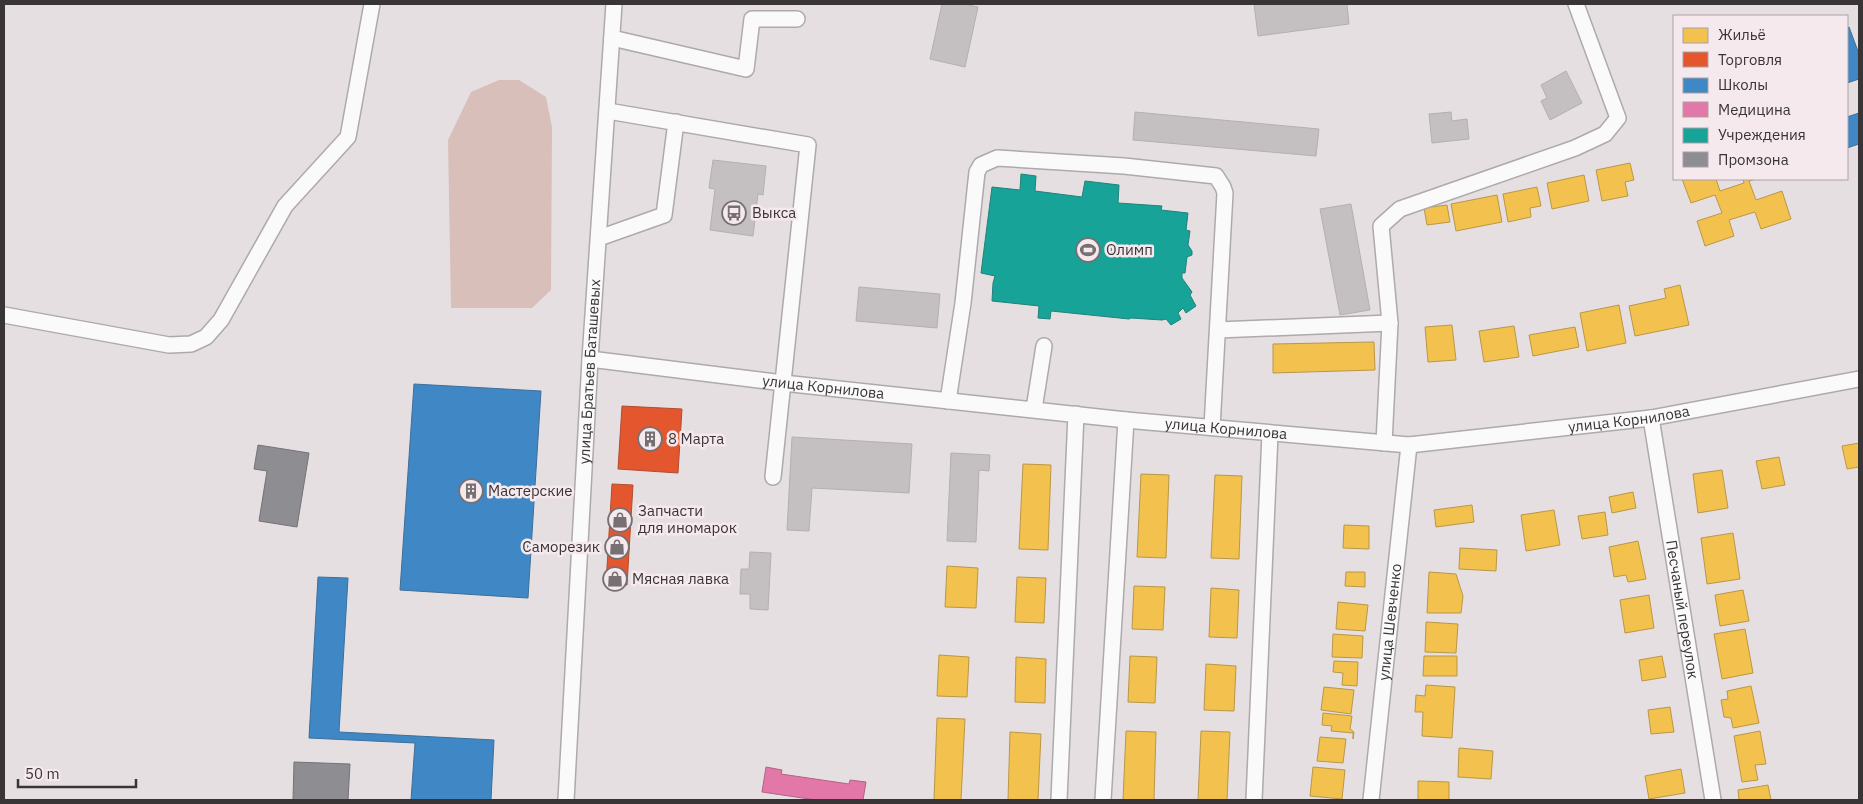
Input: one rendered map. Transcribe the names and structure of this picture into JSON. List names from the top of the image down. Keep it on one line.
{"streets":{"street":["улица Братьев Баташевых","улица Корнилова","Песчаный переулок","улица Шевченко"]},"crossings":[["улица Братьев Баташевых","улица Корнилова"],["улица Корнилова","Песчаный переулок"],["улица Корнилова","улица Шевченко"]],"places":{"bus stop":["Выкса"],"sports":["Олимп"],"building":["8 Марта","Мастерские"],"shop":["Запчасти для иномарок","Саморезик","Мясная лавка"]},"legend":["Жильё","Торговля","Школы","Медицина","Учреждения","Промзона"],"scale_bar":"50 m"}
